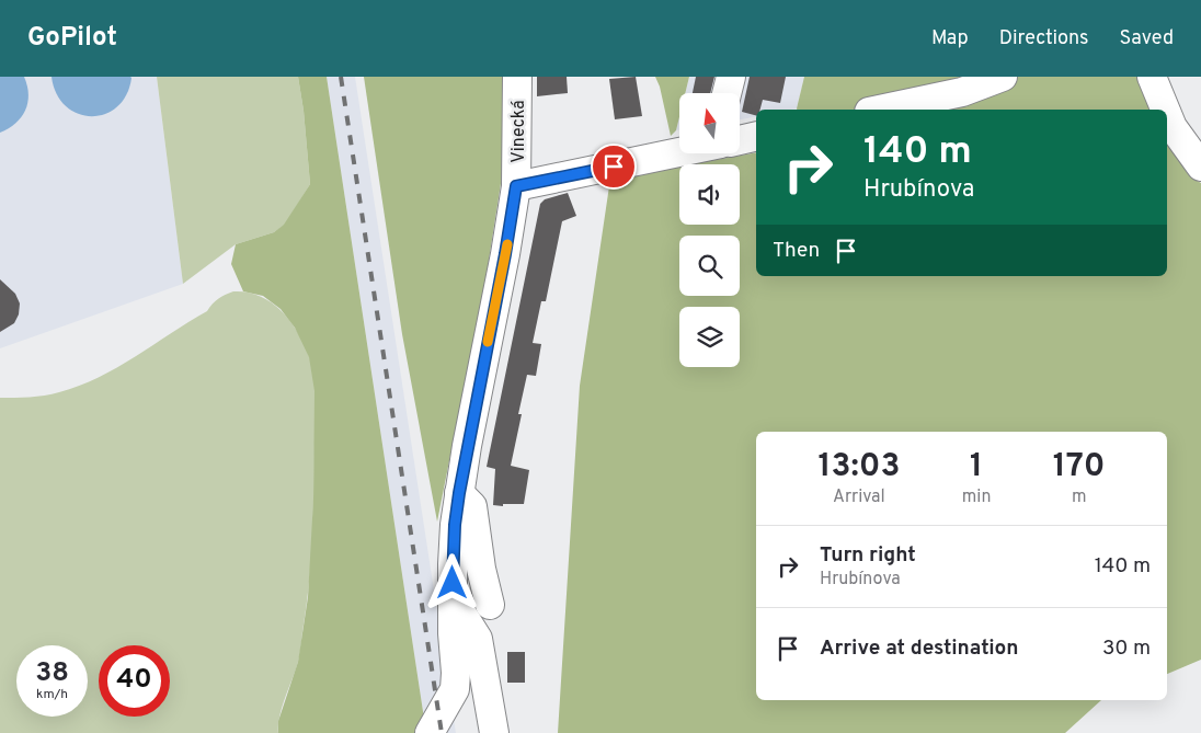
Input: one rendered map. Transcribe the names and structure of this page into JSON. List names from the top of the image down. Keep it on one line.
{"streets":{"street":["Vinecká"]},"north":"top","page":{"header":"GoPilot","nav":["Map","Directions","Saved"],"turn":["140 m","Hrubínova"],"then":"Then","eta":["13:03","Arrival","1","min","170","m"],"list":[{"name":"Turn right","note":"Hrubínova","value":"140 m"},{"name":"Arrive at destination","value":"30 m"}],"speed":"38 km/h","limit":"40"}}
